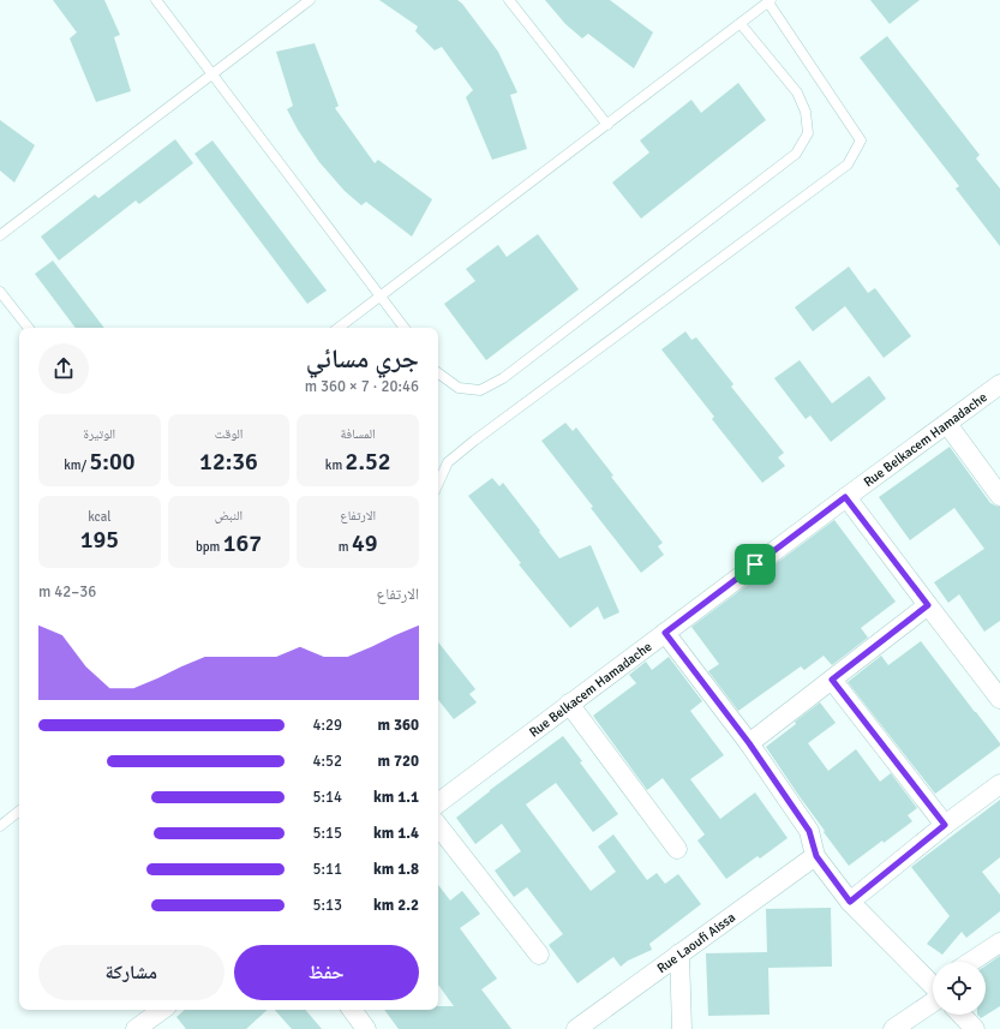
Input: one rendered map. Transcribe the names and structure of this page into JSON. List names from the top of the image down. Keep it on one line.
{"streets":{"street":["Rue Belkacem Hamadache","Rue Laoufi Aissa"]},"page":{"heading":["جري مسائي","20:46 · 7 × 360 m"],"stats":[["المسافة","2.52 km"],["الوقت","12:36"],["الوتيرة","5:00 /km"],["الارتفاع","49 m"],["النبض","167 bpm"],["kcal","195"]],"chart":["الارتفاع","36–42 m"],"list":[{"name":"360 m","note":"4:29"},{"name":"720 m","note":"4:52"},{"name":"1.1 km","note":"5:14"},{"name":"1.4 km","note":"5:15"},{"name":"1.8 km","note":"5:11"},{"name":"2.2 km","note":"5:13"}],"buttons":["حفظ","مشاركة"]}}
